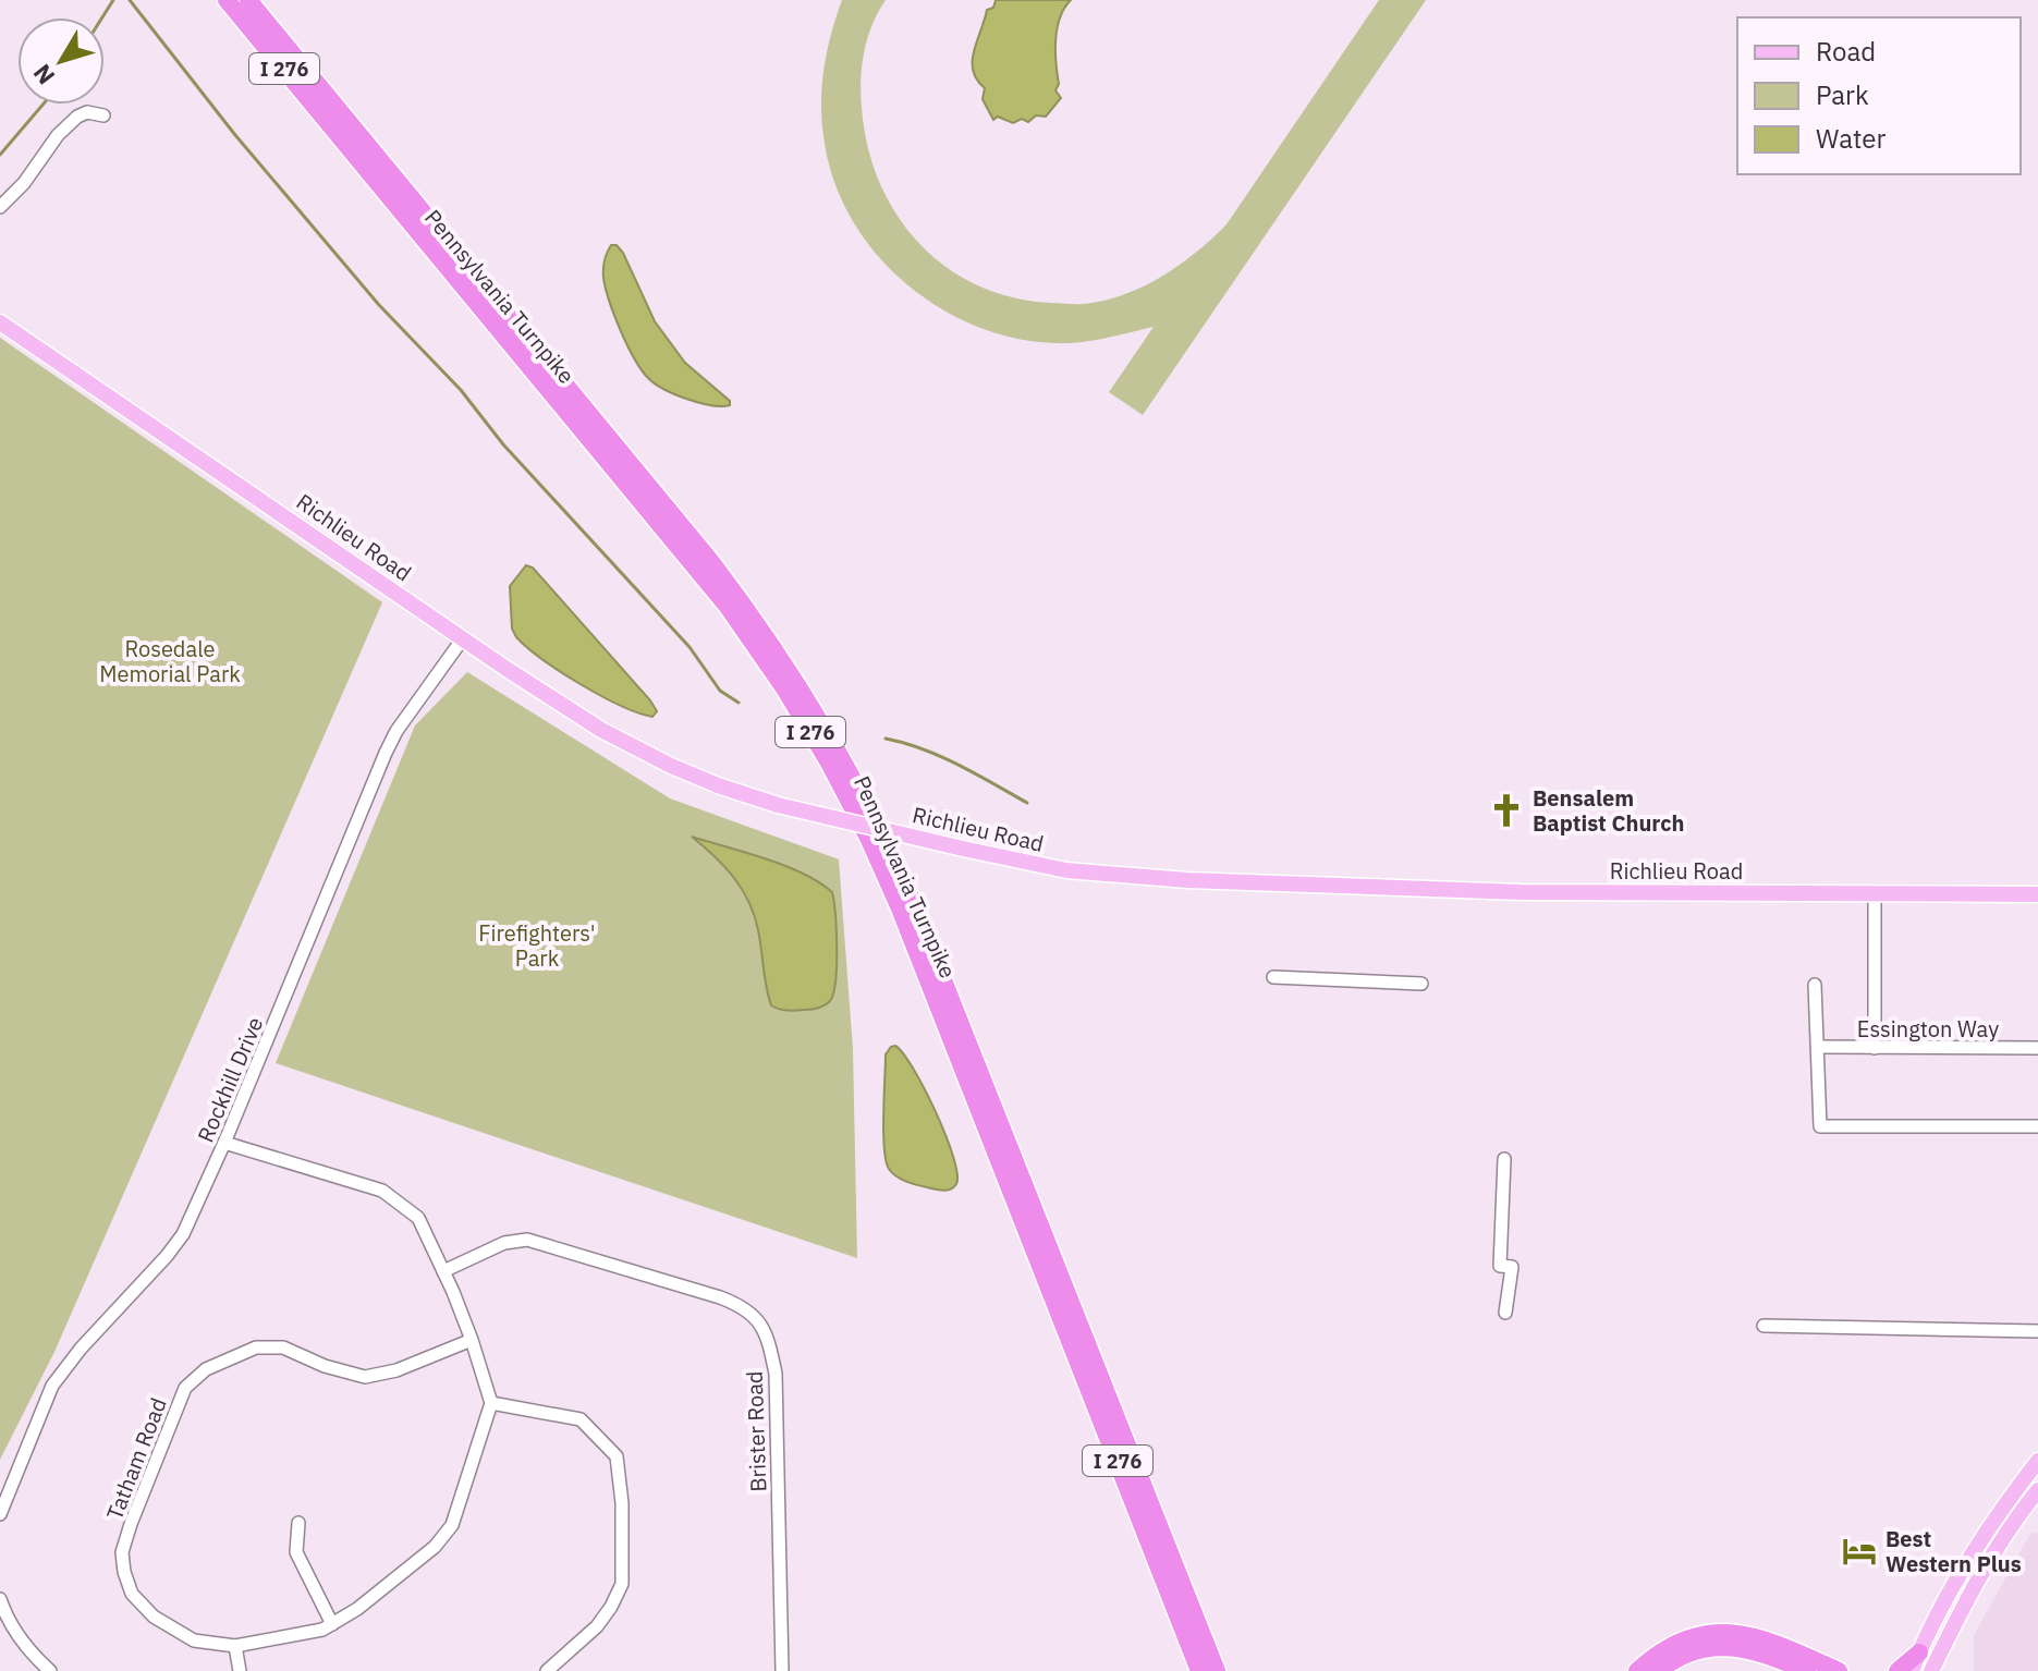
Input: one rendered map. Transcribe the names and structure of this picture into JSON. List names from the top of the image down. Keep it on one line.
{"streets":{"highway":["I 276","Pennsylvania Turnpike"],"main road":["Richlieu Road"],"street":["Essington Way","Rockhill Drive","Brister Road","Tatham Road"]},"crossings":[["Richlieu Road","Rockhill Drive"]],"parks":["Rosedale Memorial Park","Firefighters' Park"],"places":{"church":["Bensalem Baptist Church"],"hotel":["Best Western Plus"]},"legend":["Road","Park","Water"],"north":"bottom left"}
